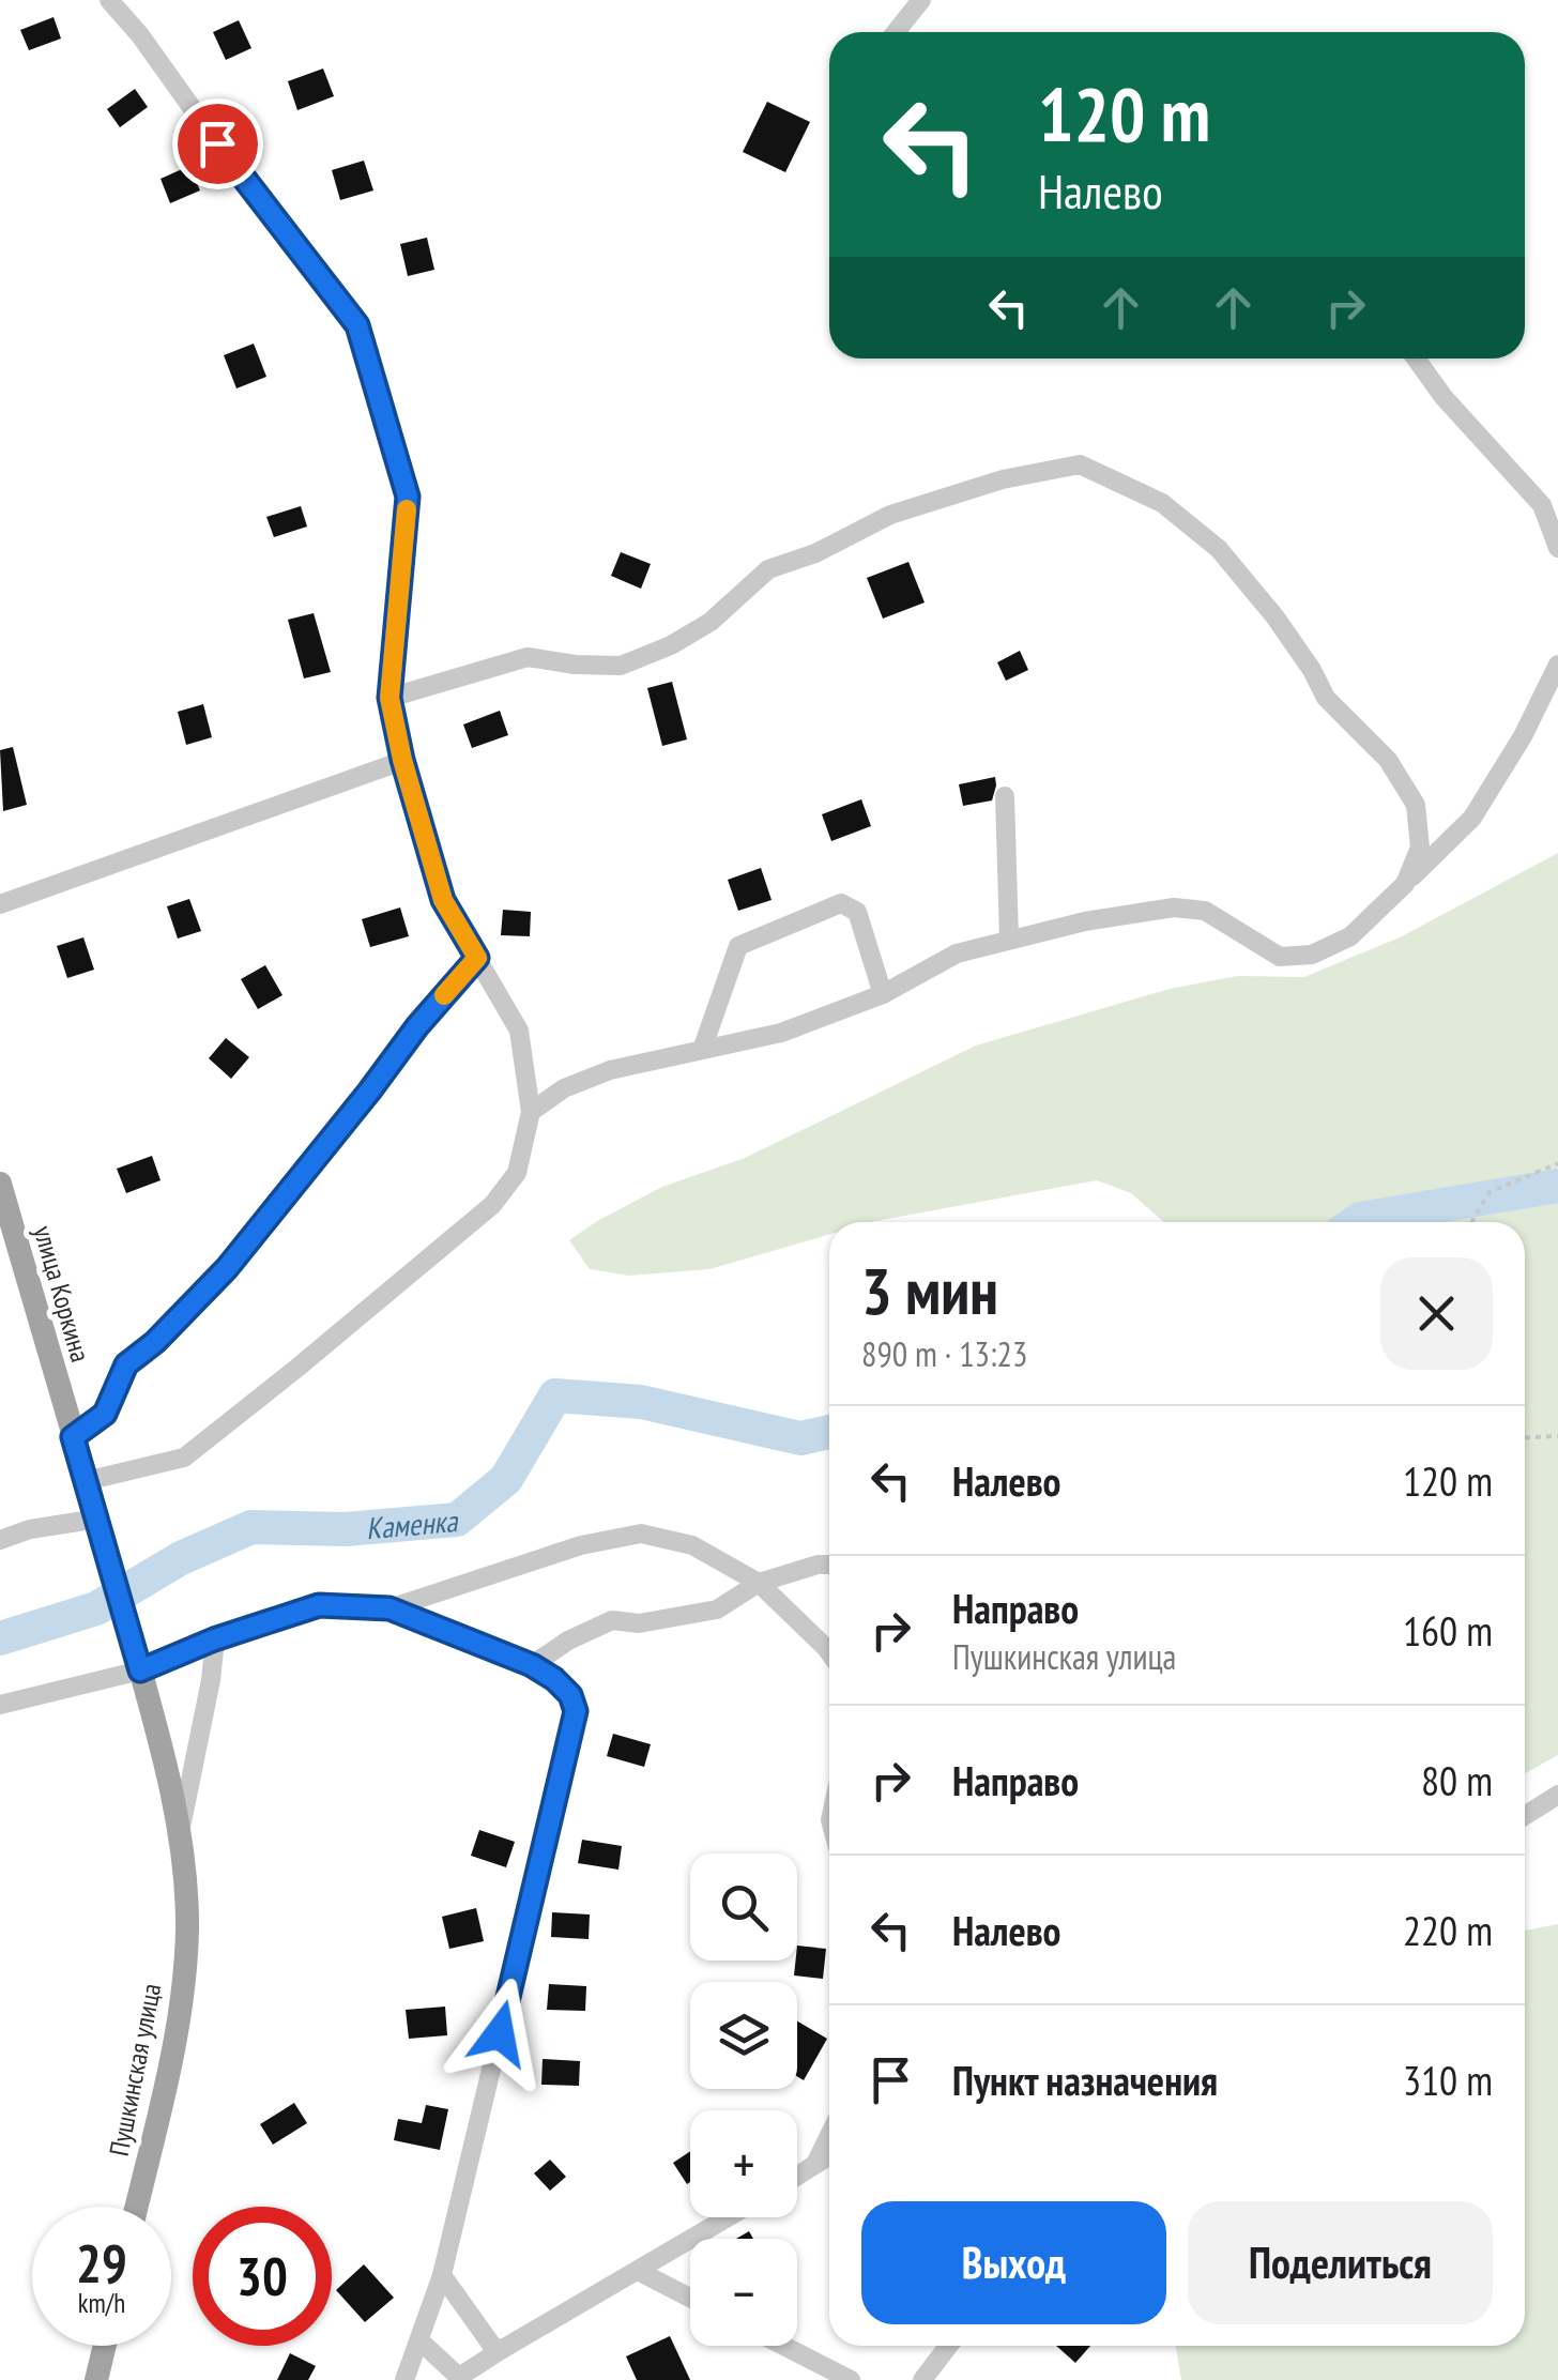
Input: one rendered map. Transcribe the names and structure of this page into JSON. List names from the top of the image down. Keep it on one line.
{"streets":{"main road":["улица Коркина","Пушкинская улица"]},"crossings":[["улица Коркина","Пушкинская улица"]],"water":["Каменка"],"page":{"turn":["120 m","Налево"],"heading":["3 мин","890 m · 13:23"],"list":[{"name":"Налево","value":"120 m"},{"name":"Направо","note":"Пушкинская улица","value":"160 m"},{"name":"Направо","value":"80 m"},{"name":"Налево","value":"220 m"},{"name":"Пункт назначения","value":"310 m"}],"map_buttons":["+","−"],"buttons":["Выход","Поделиться"],"speed":"29 km/h","limit":"30"}}
